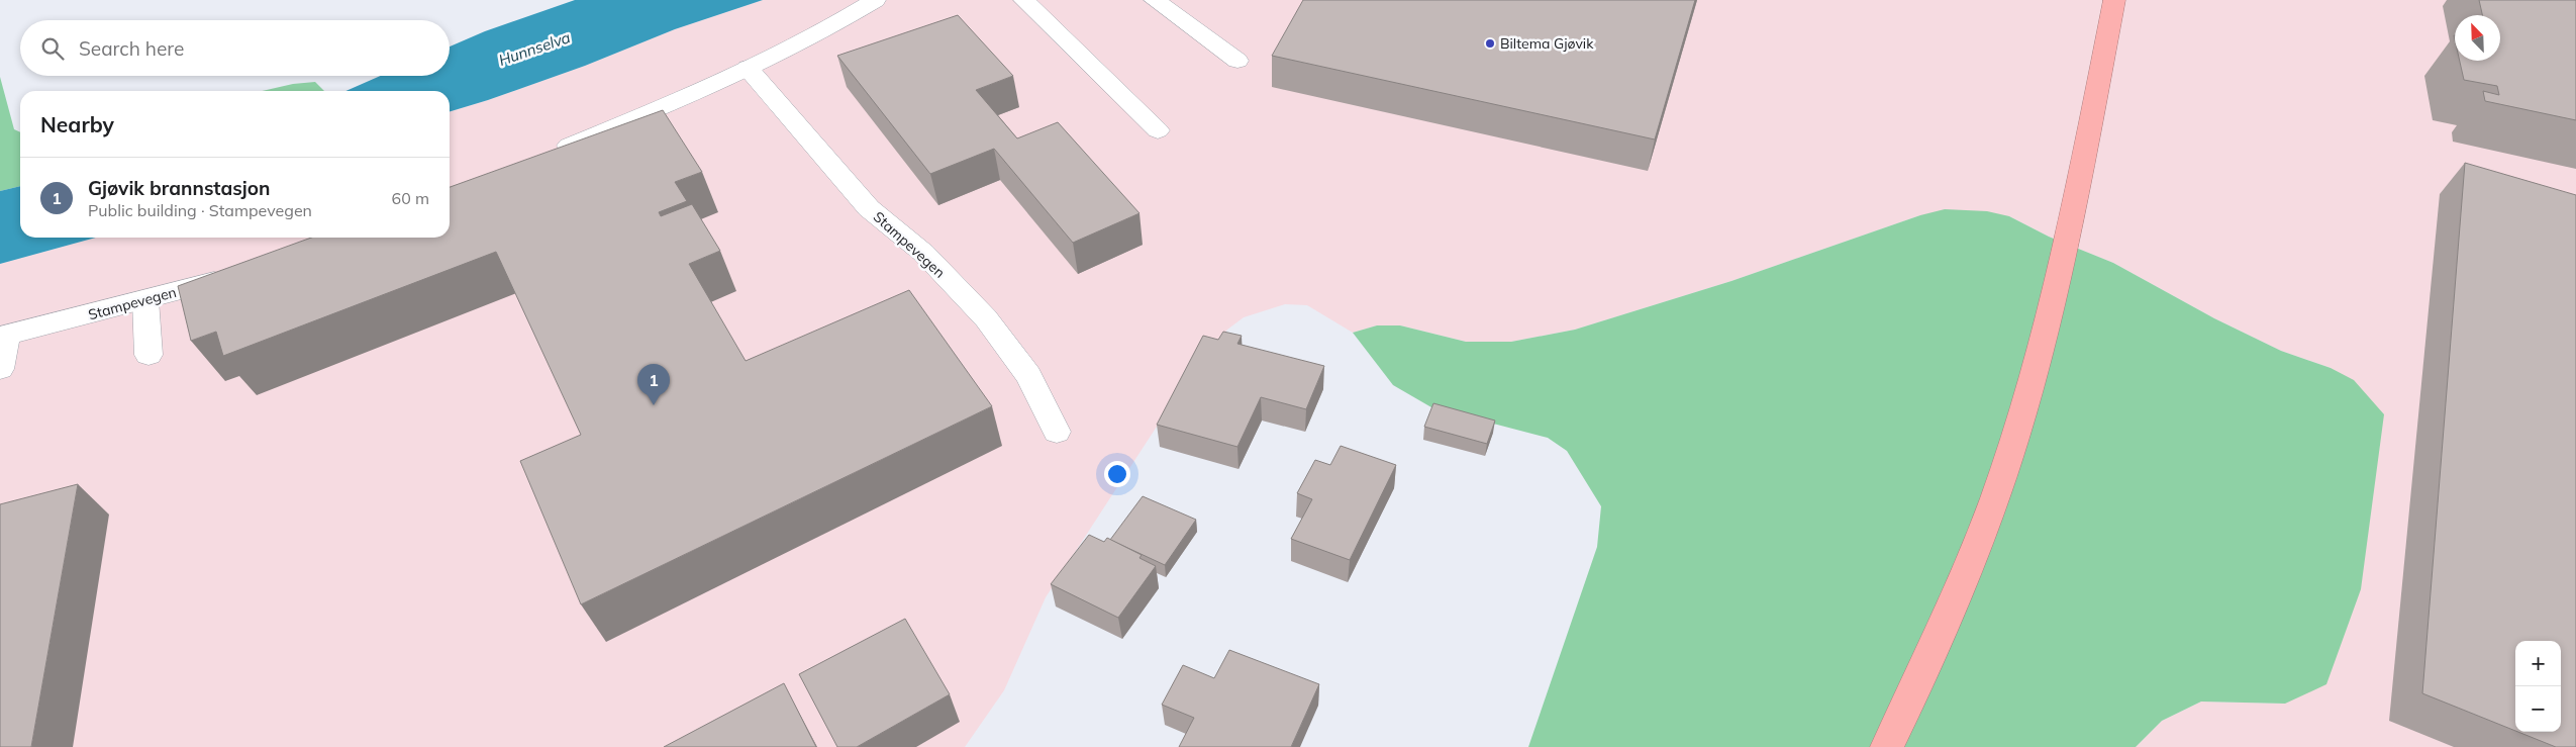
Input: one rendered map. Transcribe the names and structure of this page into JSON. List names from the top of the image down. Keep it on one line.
{"streets":{"street":["Stampevegen"]},"water":["Hunnselva"],"places":["Biltema Gjøvik"],"north":"top left","page":{"search":"Search here","heading":"Nearby","list":[{"mark":"1","name":"Gjøvik brannstasjon","note":"Public building · Stampevegen","value":"60 m"}],"pins":"1","map_buttons":["+","−"]}}
